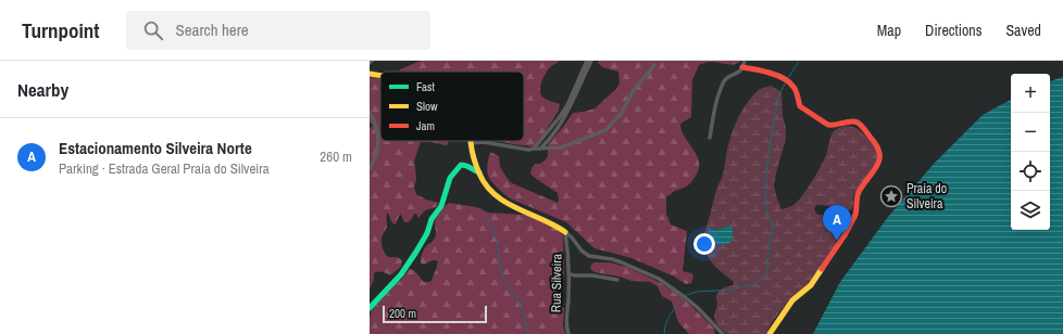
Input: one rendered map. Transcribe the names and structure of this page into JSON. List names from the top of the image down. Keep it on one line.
{"streets":{"street":["Rua Silveira"]},"places":{"place":["Praia do Silveira"]},"legend":["Fast","Slow","Jam"],"scale_bar":"200 m","page":{"header":"Turnpoint","search":"Search here","nav":["Map","Directions","Saved"],"heading":"Nearby","map_buttons":["+","−"],"list":[{"mark":"A","name":"Estacionamento Silveira Norte","note":"Parking · Estrada Geral Praia do Silveira","value":"260 m"}],"pins":"A","scale":"200 m"}}
